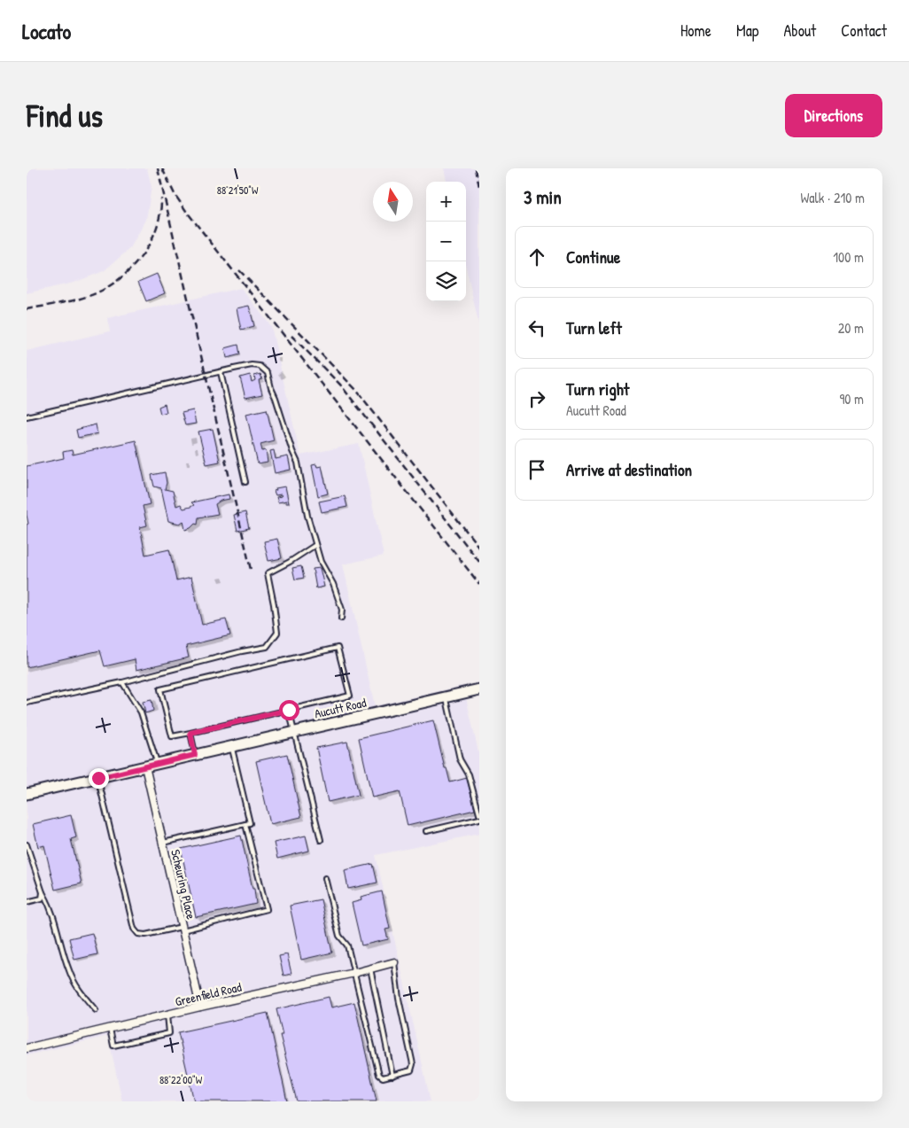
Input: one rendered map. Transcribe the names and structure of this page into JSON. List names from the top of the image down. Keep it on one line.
{"streets":{"street":["Aucutt Road","Scheuring Place","Greenfield Road"]},"crossings":[["Aucutt Road","Scheuring Place"],["Scheuring Place","Greenfield Road"]],"north":"top","page":{"header":"Locato","nav":["Home","Map","About","Contact"],"buttons":"Directions","title":"Find us","heading":["3 min","Walk · 210 m"],"map_buttons":["+","−"],"list":[["Continue","100 m"],["Turn left","20 m"],["Turn right","Aucutt Road","90 m"],"Arrive at destination"]},"coordinates":["88°21'50\"W","88°22'00\"W"]}
